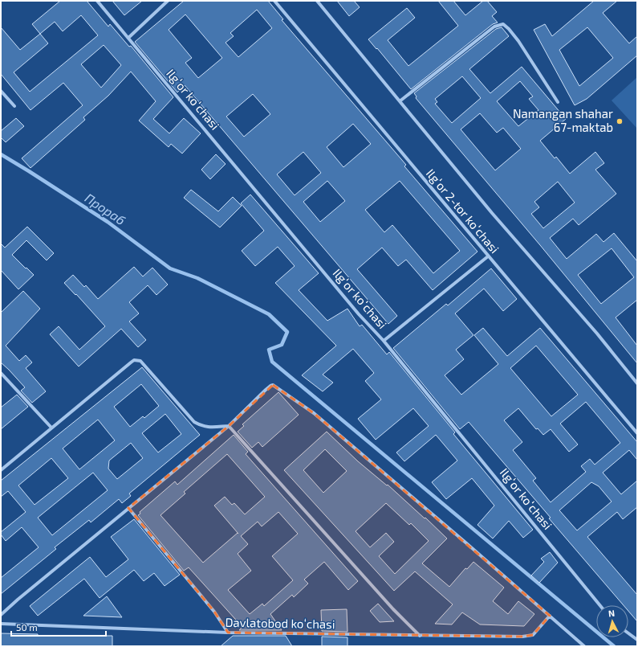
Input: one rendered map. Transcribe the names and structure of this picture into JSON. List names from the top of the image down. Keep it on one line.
{"streets":{"street":["Ilgʻor koʻchasi","Ilgʻor 2-tor koʻchasi","Davlatobod koʻchasi"]},"water":["Прораб"],"places":["Namangan shahar 67-maktab"],"scale_bar":"50 m","north":"top"}
